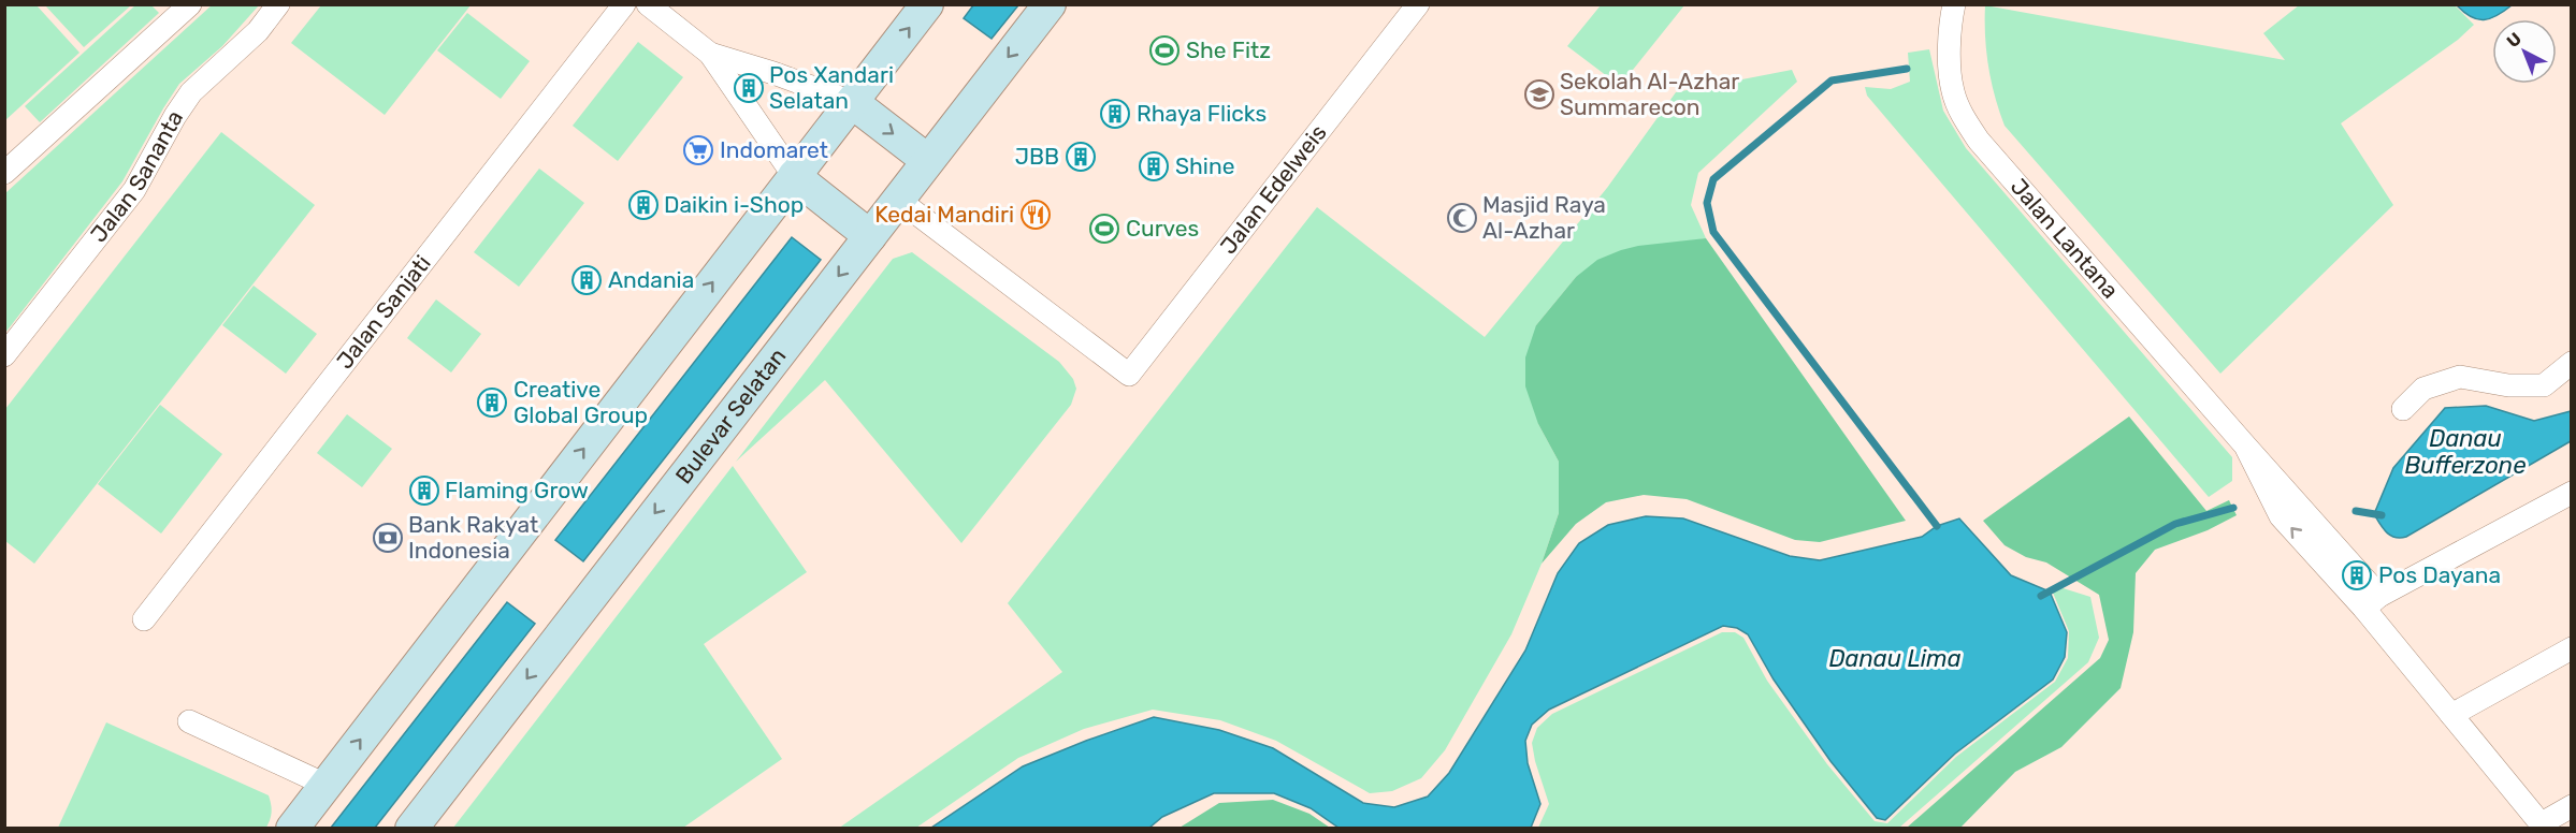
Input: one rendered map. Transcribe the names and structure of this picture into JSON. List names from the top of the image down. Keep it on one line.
{"streets":{"main road":["Bulevar Selatan"],"street":["Jalan Sananta","Jalan Edelweis","Jalan Lantana","Jalan Sanjati"]},"crossings":[["Jalan Edelweis","Bulevar Selatan"]],"water":["Danau Bufferzone","Danau Lima"],"places":{"sports":["She Fitz","Curves"],"building":["Pos Xandari Selatan","Rhaya Flicks","JBB","Shine","Daikin i-Shop","Andania","Creative Global Group","Flaming Grow","Pos Dayana"],"school or university":["Sekolah Al-Azhar Summarecon"],"supermarket":["Indomaret"],"restaurant":["Kedai Mandiri"],"mosque":["Masjid Raya Al-Azhar"],"bank":["Bank Rakyat Indonesia"]},"north":"top left"}
